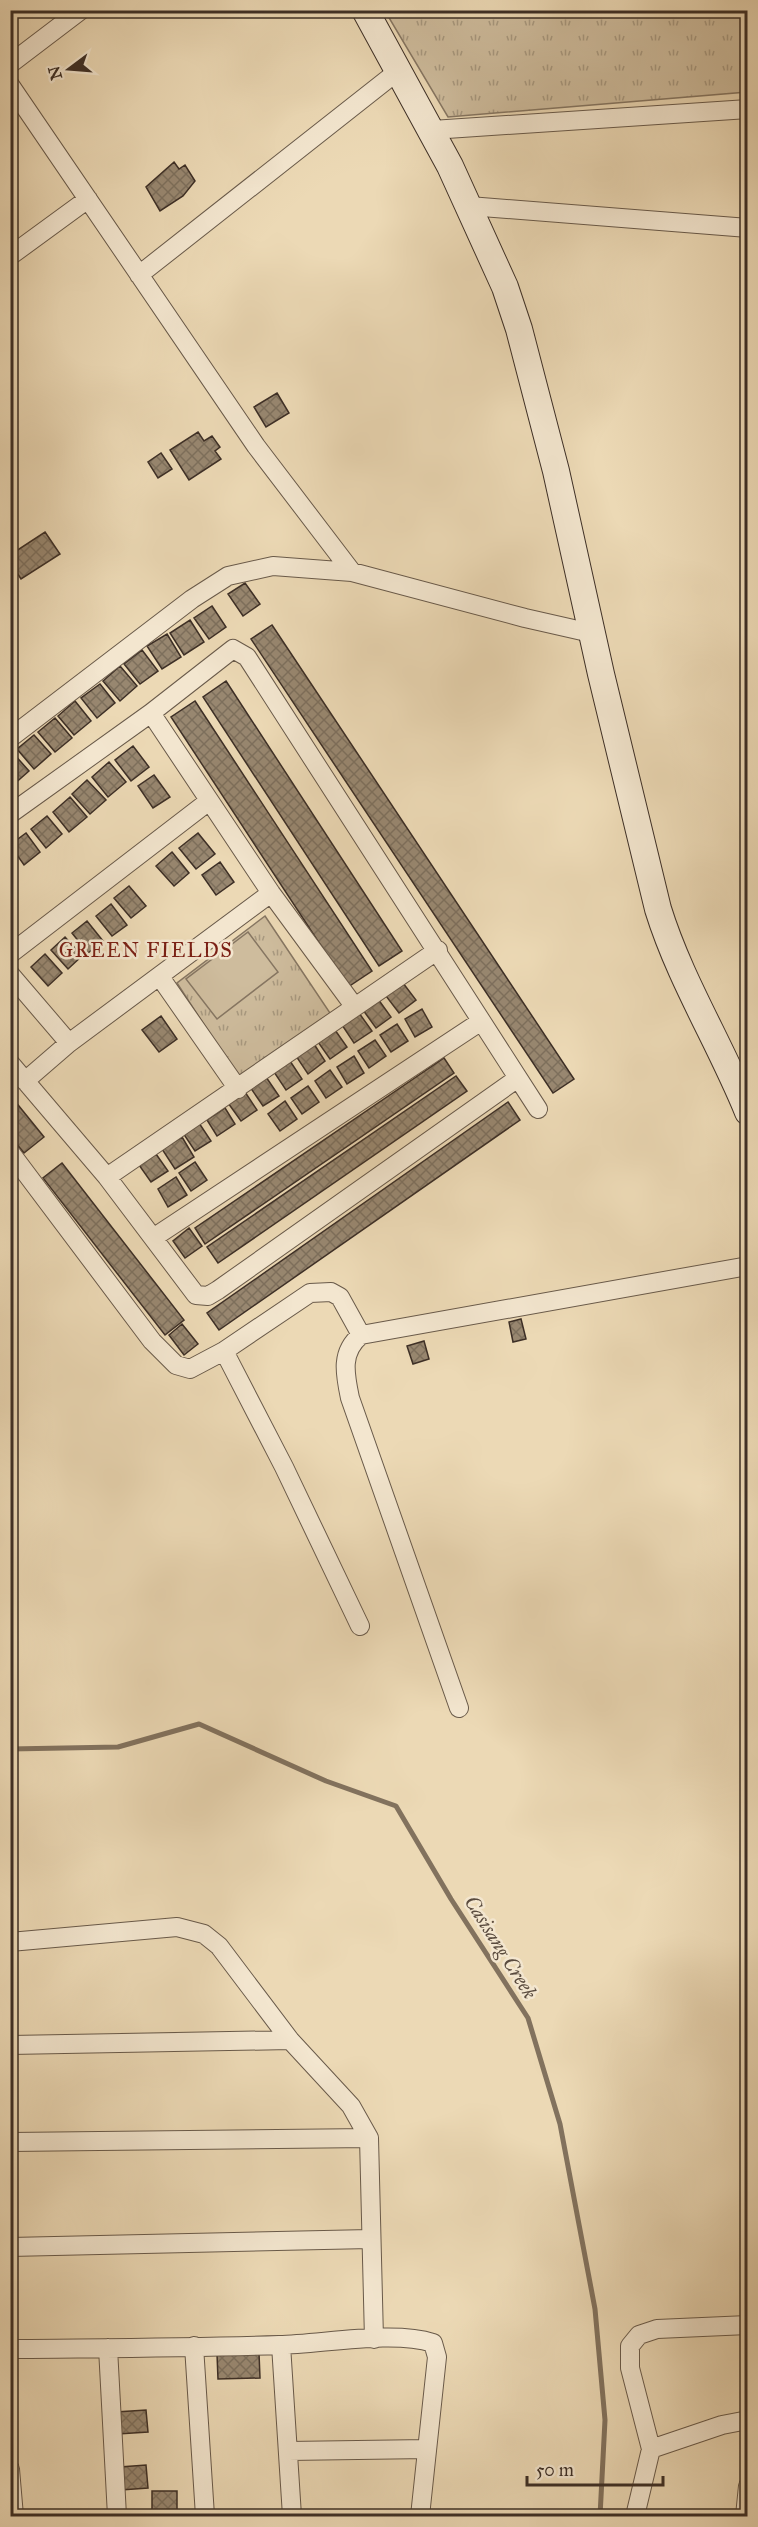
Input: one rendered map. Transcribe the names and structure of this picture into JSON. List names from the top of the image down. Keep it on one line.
{"districts":["GREEN FIELDS"],"water":["Casisang Creek"],"scale_bar":"50 m","north":"left"}
